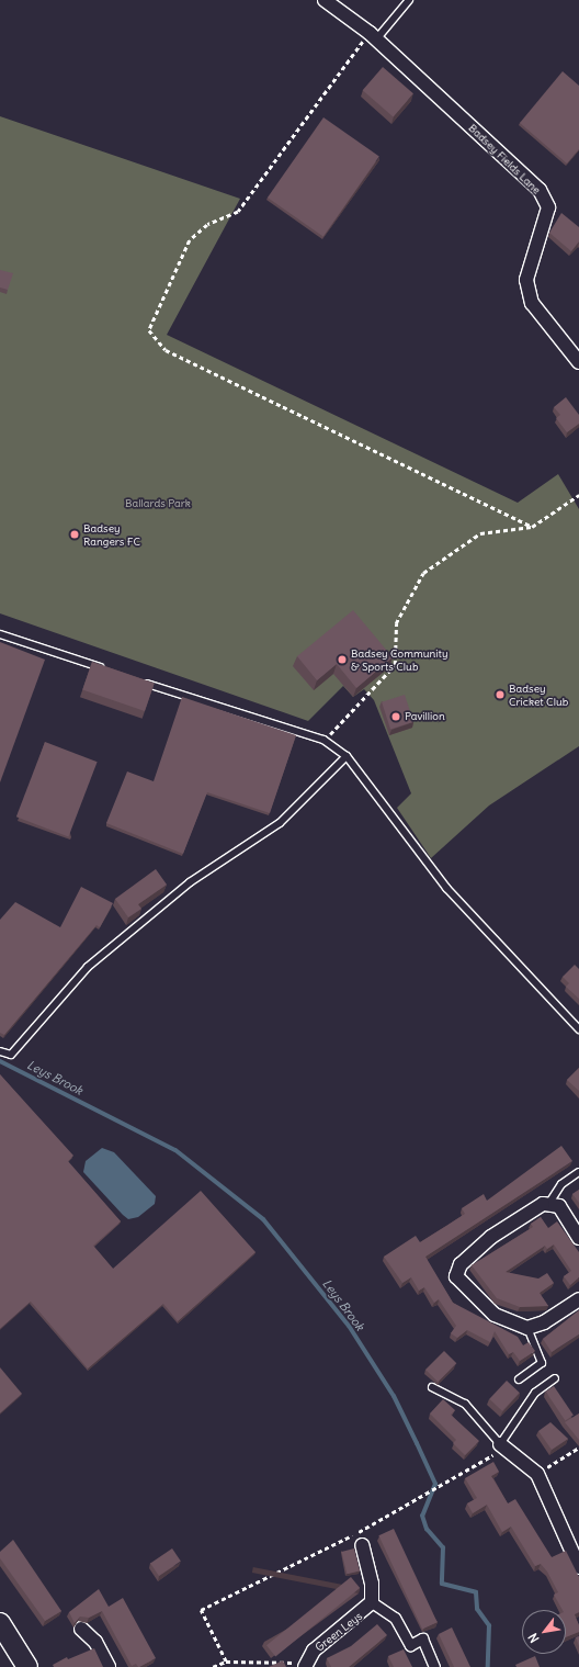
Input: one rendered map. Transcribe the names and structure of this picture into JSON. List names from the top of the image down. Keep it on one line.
{"streets":{"street":["Badsey Fields Lane","Green Leys"]},"water":["Leys Brook"],"parks":["Ballards Park"],"places":["Badsey Rangers FC","Badsey Community & Sports Club","Badsey Cricket Club","Pavillion"],"north":"bottom left"}
